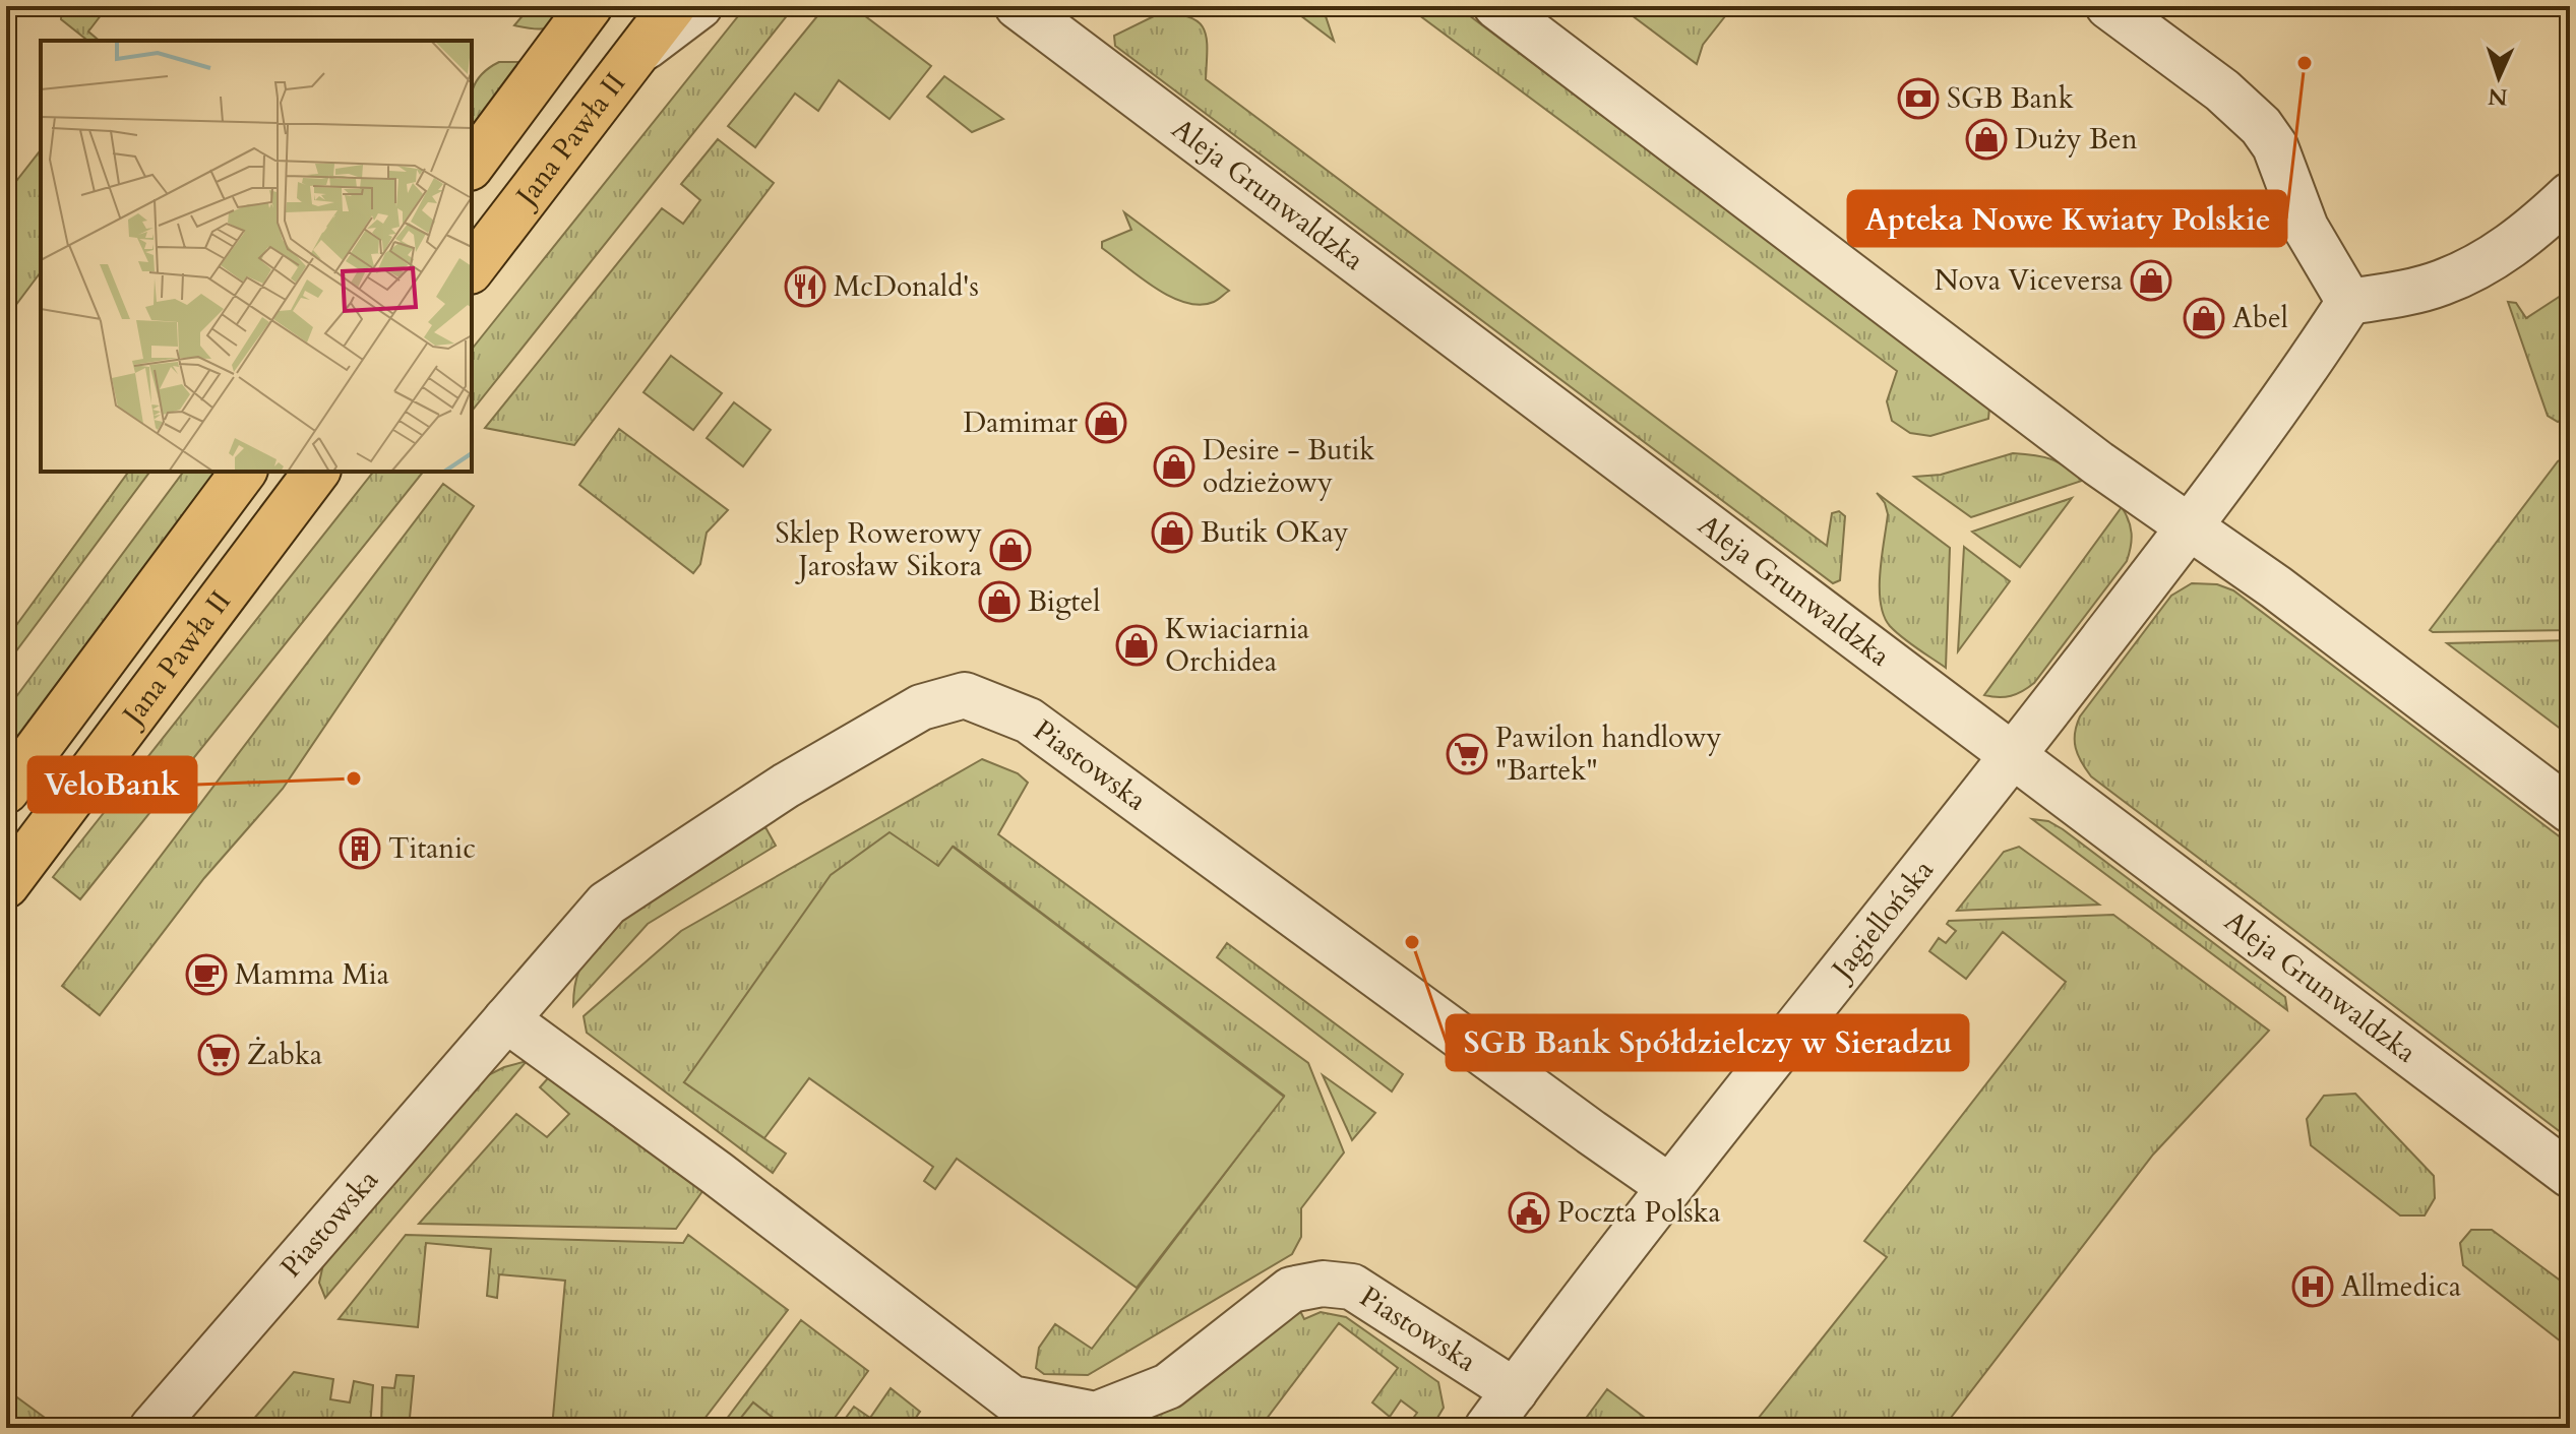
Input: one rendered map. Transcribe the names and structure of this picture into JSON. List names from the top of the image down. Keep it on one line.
{"streets":{"main road":["Jana Pawła II"],"street":["Aleja Grunwaldzka","Piastowska","Jagiellońska"]},"crossings":[["Aleja Grunwaldzka","Jagiellońska"],["Piastowska","Jagiellońska"]],"places":{"other":["Apteka Nowe Kwiaty Polskie","VeloBank","SGB Bank Spółdzielczy w Sieradzu"],"bank":["SGB Bank"],"shop":["Duży Ben","Nova Viceversa","Abel","Damimar","Desire - Butik odzieżowy","Butik OKay","Sklep Rowerowy Jarosław Sikora","Bigtel","Kwiaciarnia Orchidea"],"restaurant":["McDonald's"],"supermarket":["Pawilon handlowy \"Bartek\"","Żabka"],"building":["Titanic"],"cafe":["Mamma Mia"],"public building":["Poczta Polska"],"hospital":["Allmedica"]},"north":"bottom"}
